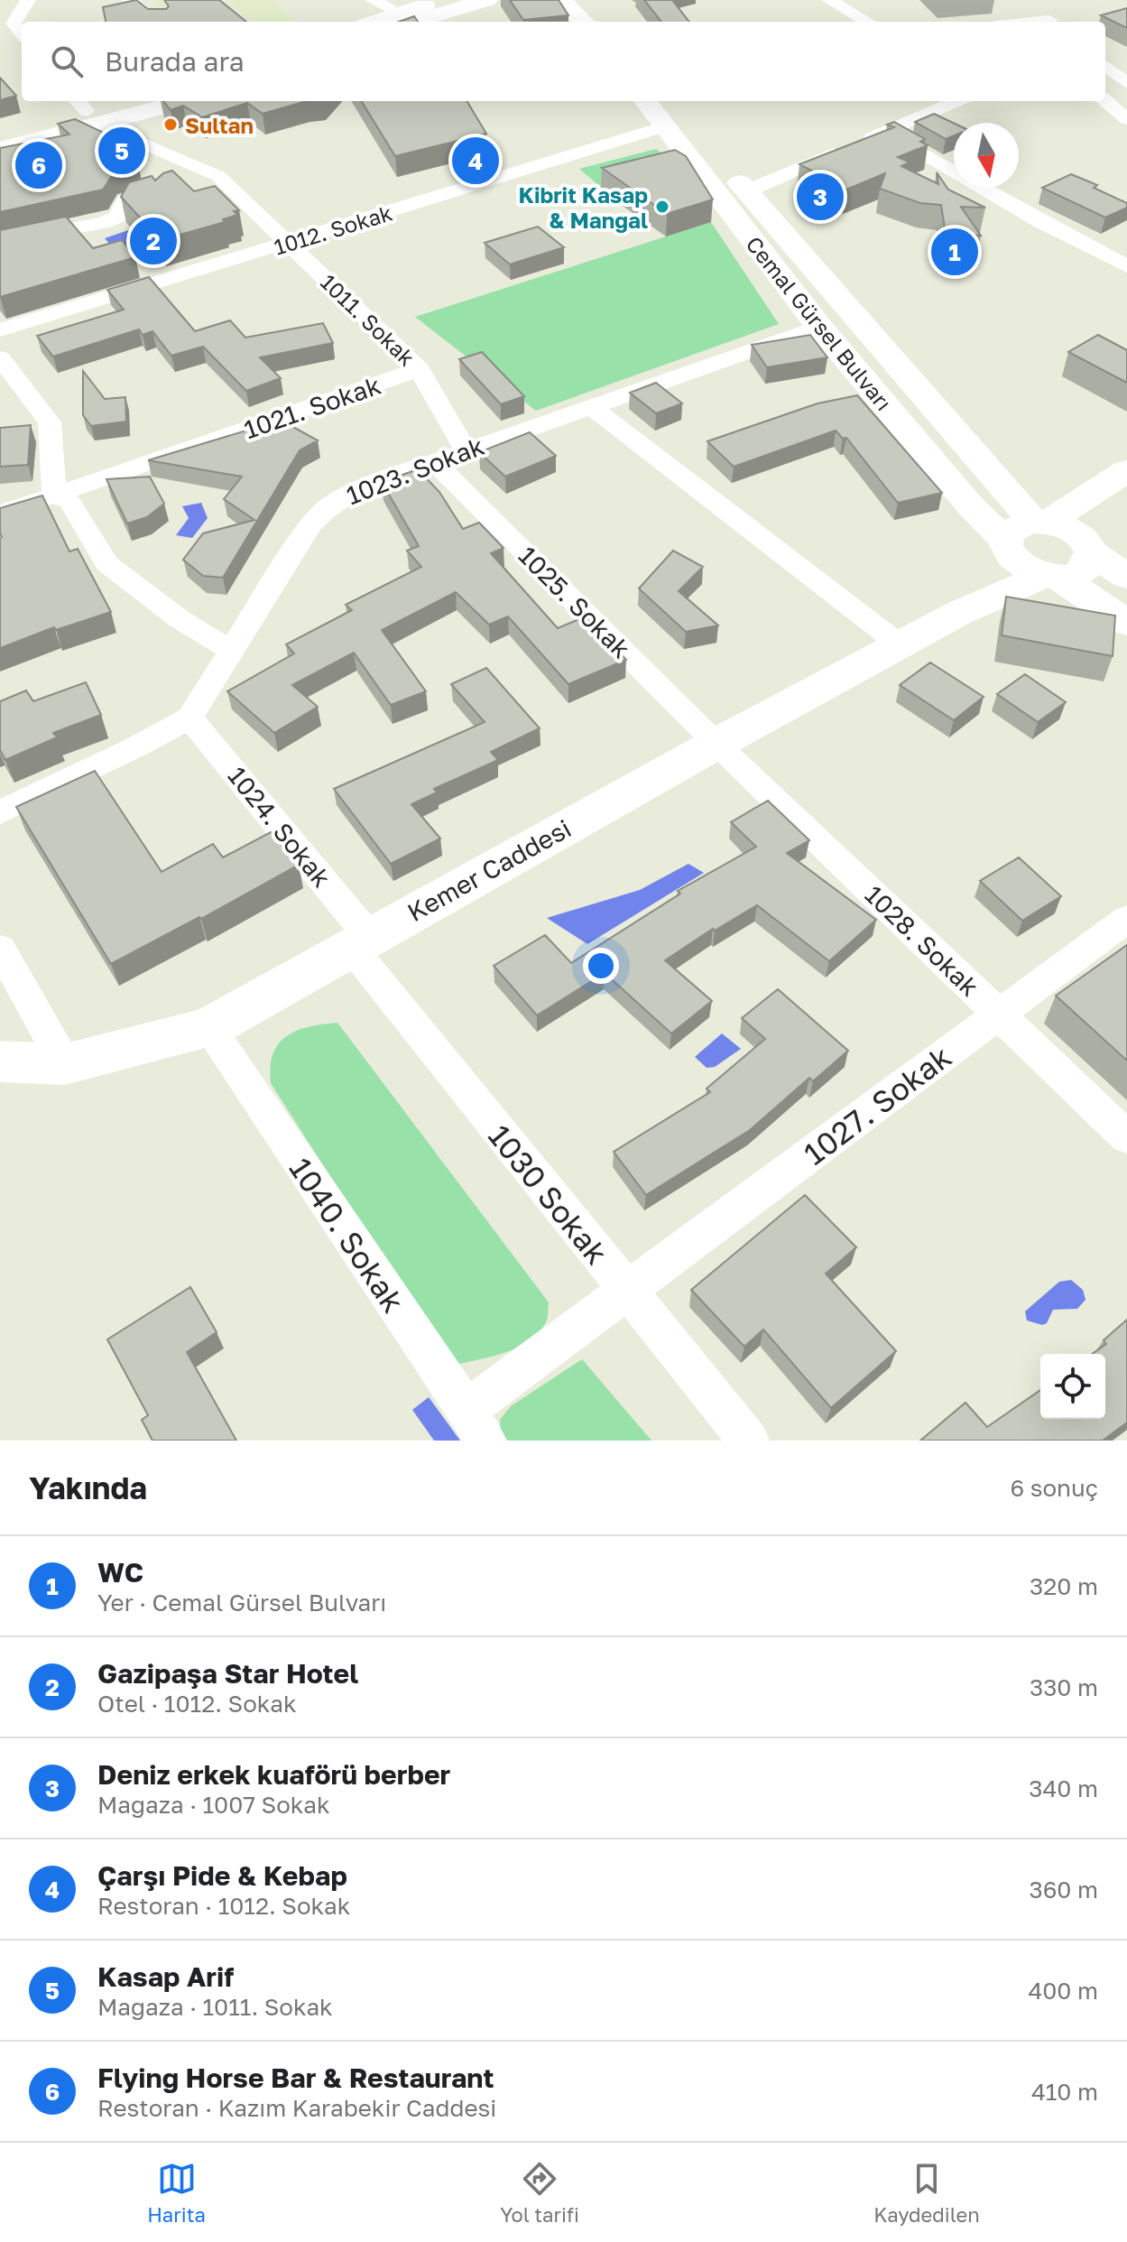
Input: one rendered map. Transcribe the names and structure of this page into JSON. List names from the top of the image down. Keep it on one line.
{"streets":{"main road":["Cemal Gürsel Bulvarı","Kemer Caddesi"],"street":["1012. Sokak","1011. Sokak","1021. Sokak","1023. Sokak","1025. Sokak","1024. Sokak","1028. Sokak","1027. Sokak","1030 Sokak","1040. Sokak"]},"crossings":[["1012. Sokak","1011. Sokak"],["1012. Sokak","Cemal Gürsel Bulvarı"],["1011. Sokak","1021. Sokak"],["1011. Sokak","1023. Sokak"],["Cemal Gürsel Bulvarı","1023. Sokak"],["Cemal Gürsel Bulvarı","Kemer Caddesi"],["1023. Sokak","1025. Sokak"],["1023. Sokak","1024. Sokak"],["1025. Sokak","Kemer Caddesi"],["1025. Sokak","1028. Sokak"],["1024. Sokak","Kemer Caddesi"],["1024. Sokak","1030 Sokak"],["Kemer Caddesi","1028. Sokak"],["Kemer Caddesi","1030 Sokak"],["Kemer Caddesi","1040. Sokak"],["1028. Sokak","1027. Sokak"],["1027. Sokak","1030 Sokak"],["1027. Sokak","1040. Sokak"]],"places":["Sultan","Kibrit Kasap & Mangal"],"north":"bottom","page":{"search":"Burada ara","pins":["5","4","6","3","2","1"],"heading":["Yakında","6 sonuç"],"list":[{"mark":"1","name":"WC","note":"Yer · Cemal Gürsel Bulvarı","value":"320 m"},{"mark":"2","name":"Gazipaşa Star Hotel","note":"Otel · 1012. Sokak","value":"330 m"},{"mark":"3","name":"Deniz erkek kuaförü berber","note":"Mağaza · 1007 Sokak","value":"340 m"},{"mark":"4","name":"Çarşı Pide & Kebap","note":"Restoran · 1012. Sokak","value":"360 m"},{"mark":"5","name":"Kasap Arif","note":"Mağaza · 1011. Sokak","value":"400 m"},{"mark":"6","name":"Flying Horse Bar & Restaurant","note":"Restoran · Kazım Karabekir Caddesi","value":"410 m"}],"nav":["Harita","Yol tarifi","Kaydedilen"]}}
